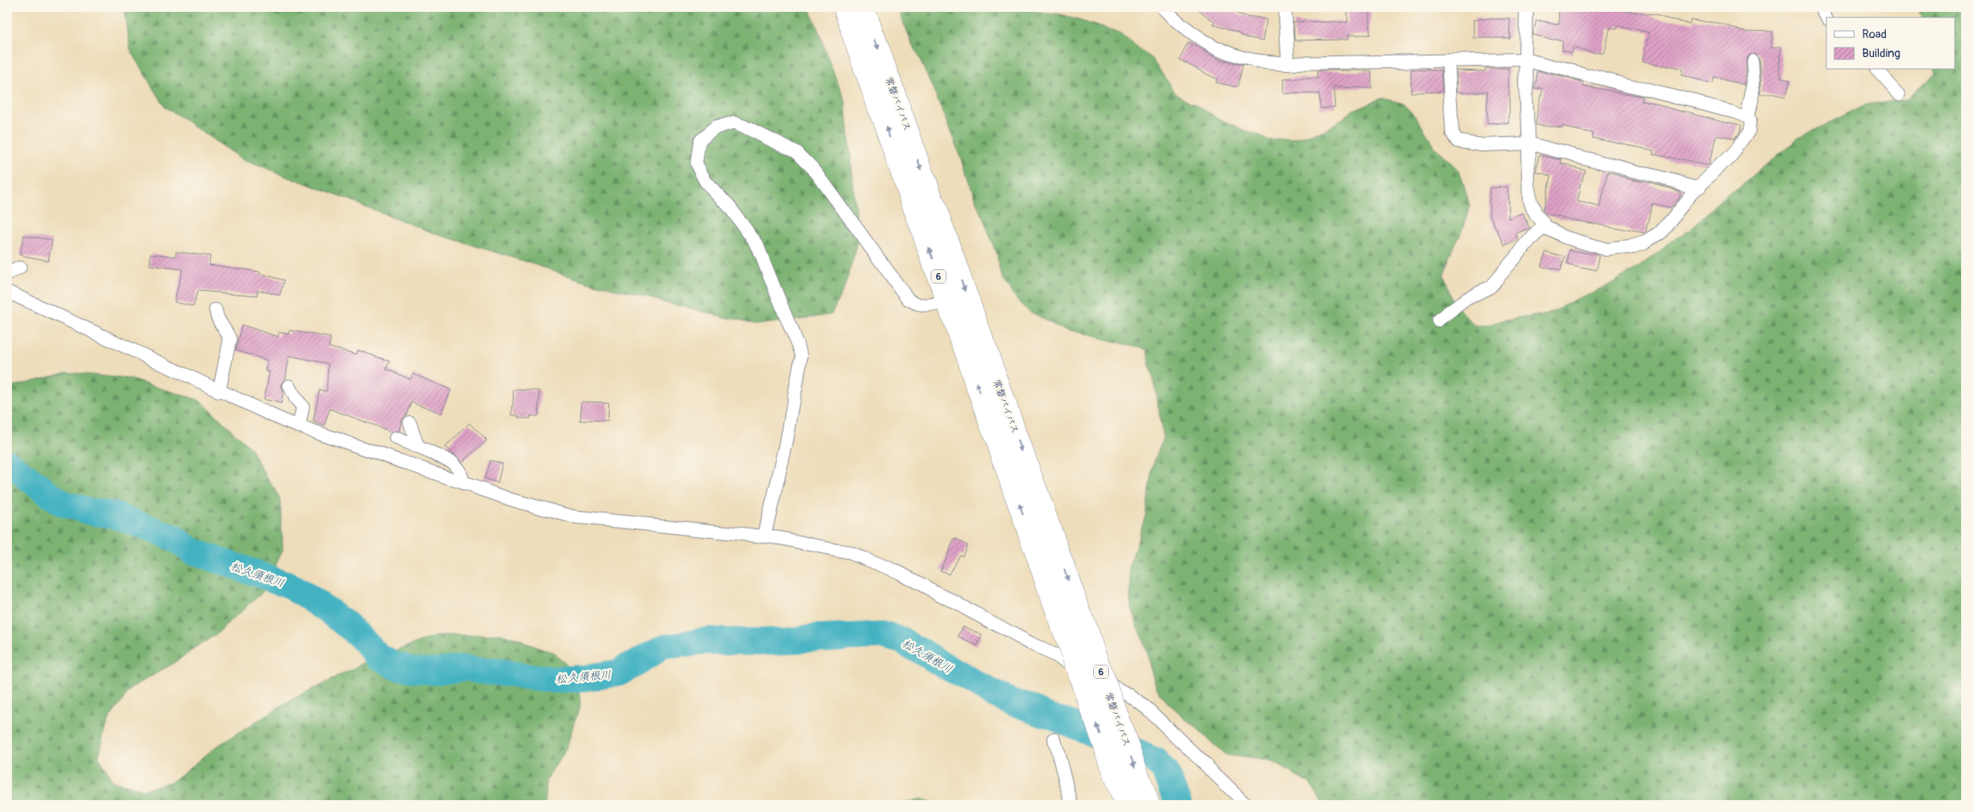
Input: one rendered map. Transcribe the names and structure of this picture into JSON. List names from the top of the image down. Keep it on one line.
{"streets":{"highway":["常磐バイパス","6"]},"water":["松久須根川"],"legend":["Road","Building"]}
